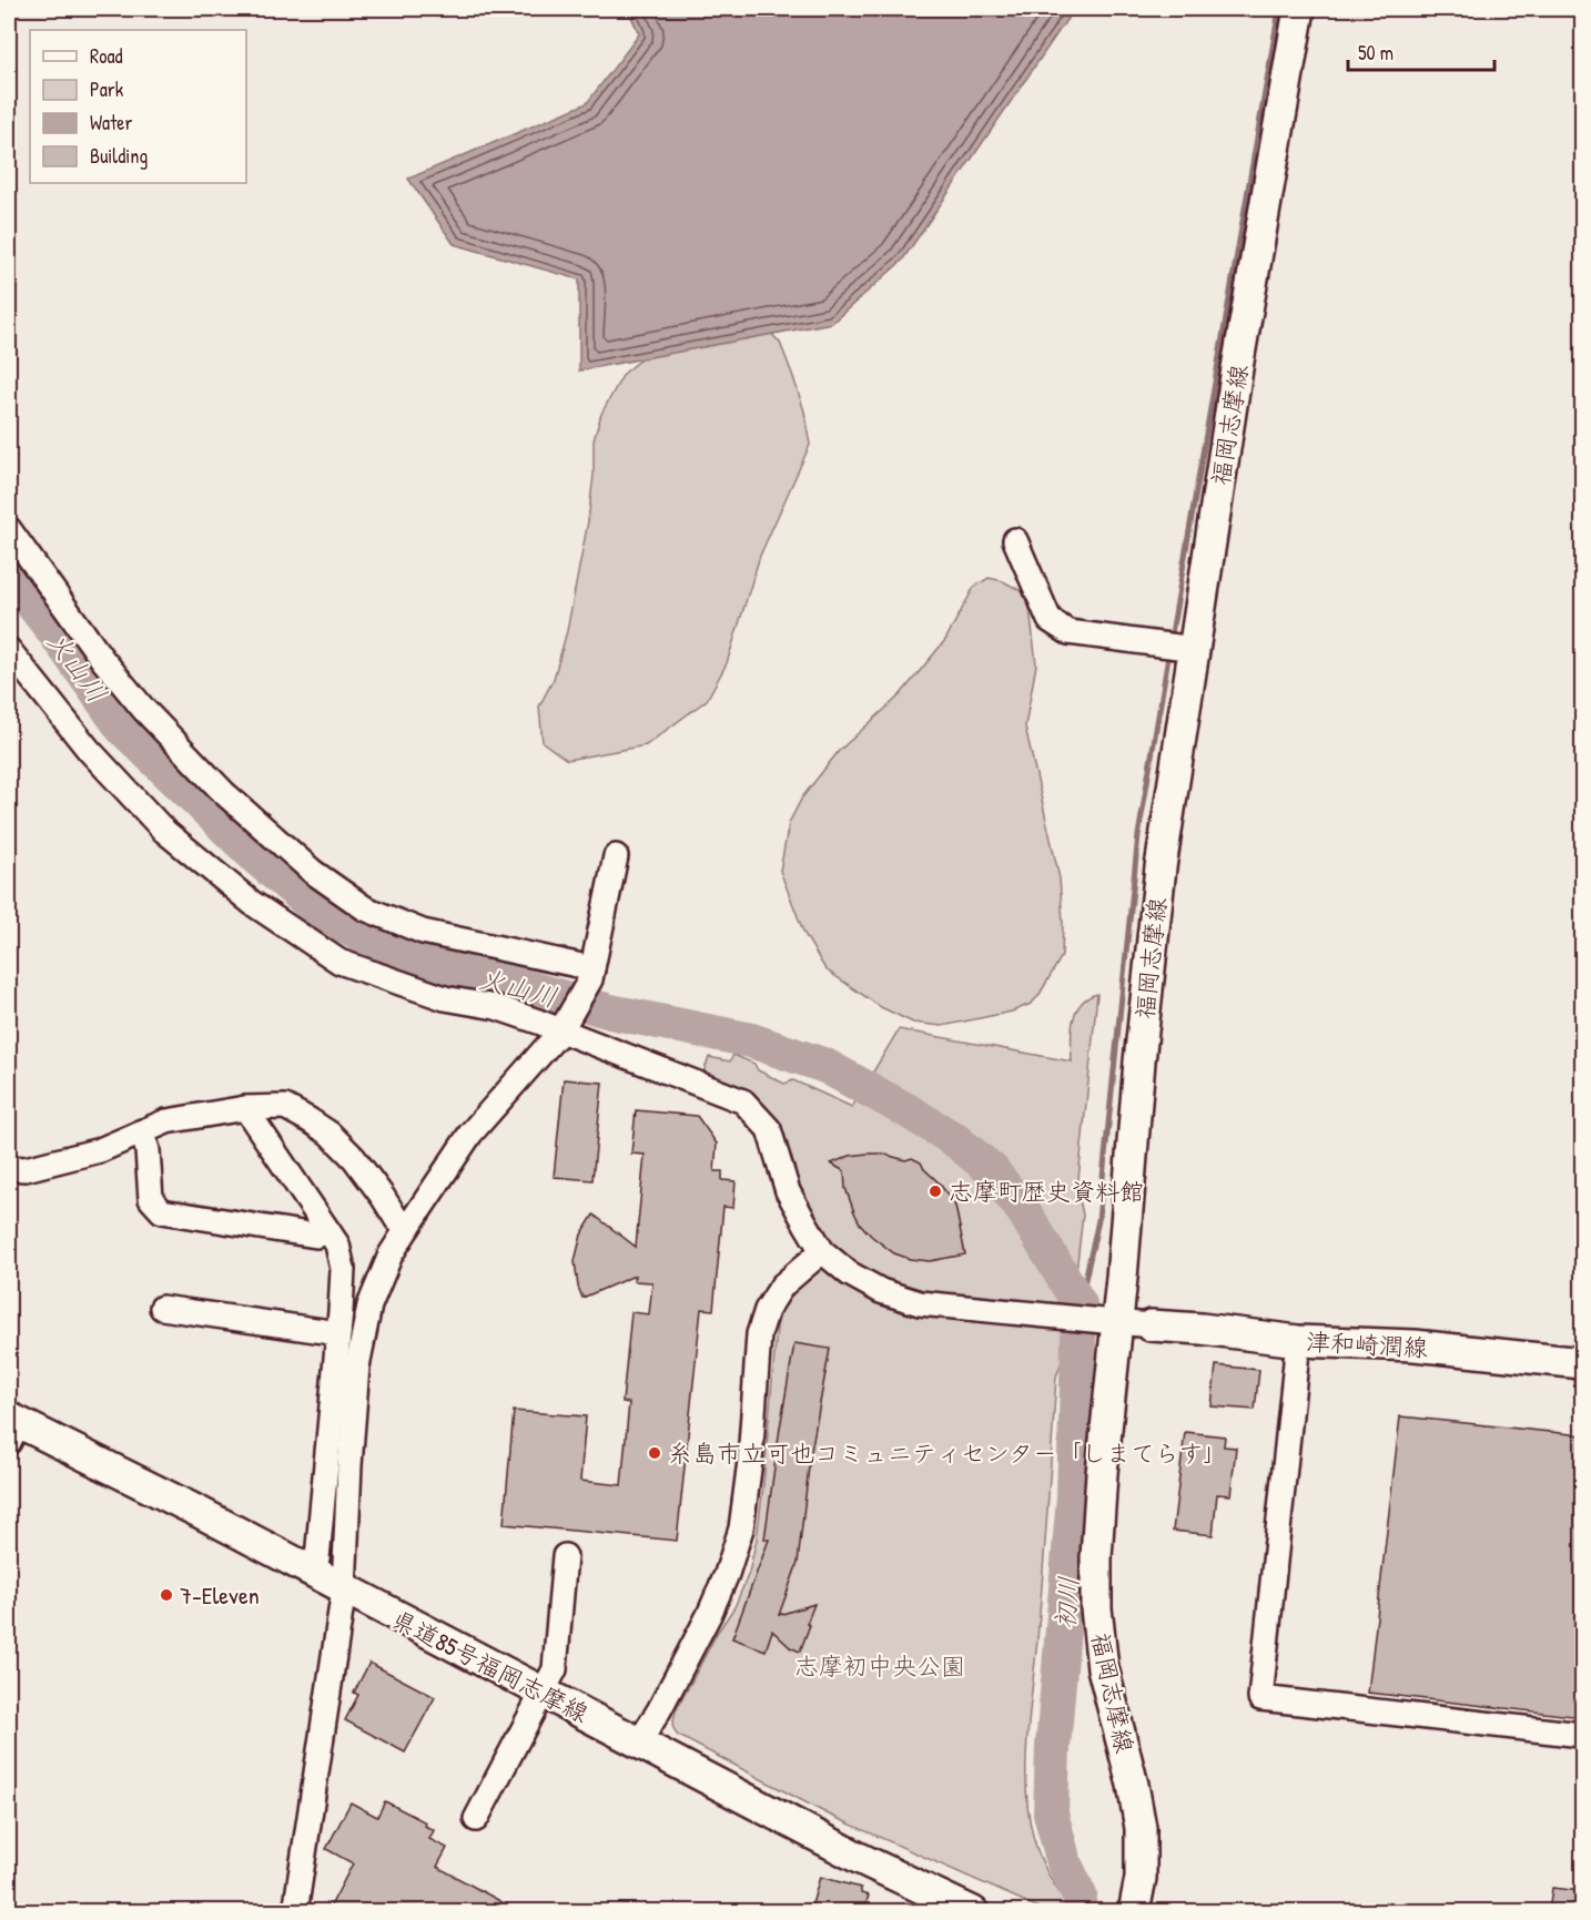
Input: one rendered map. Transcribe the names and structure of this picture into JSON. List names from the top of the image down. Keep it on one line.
{"streets":{"main road":["福岡志摩線","津和崎潤線","県道85号福岡志摩線"]},"water":["火山川","初川"],"parks":["志摩初中央公園"],"places":["志摩町歴史資料館","糸島市立可也コミュニティセンタ－「しまてらす」","7-Eleven"],"legend":["Road","Park","Water","Building"],"scale_bar":"50 m"}
